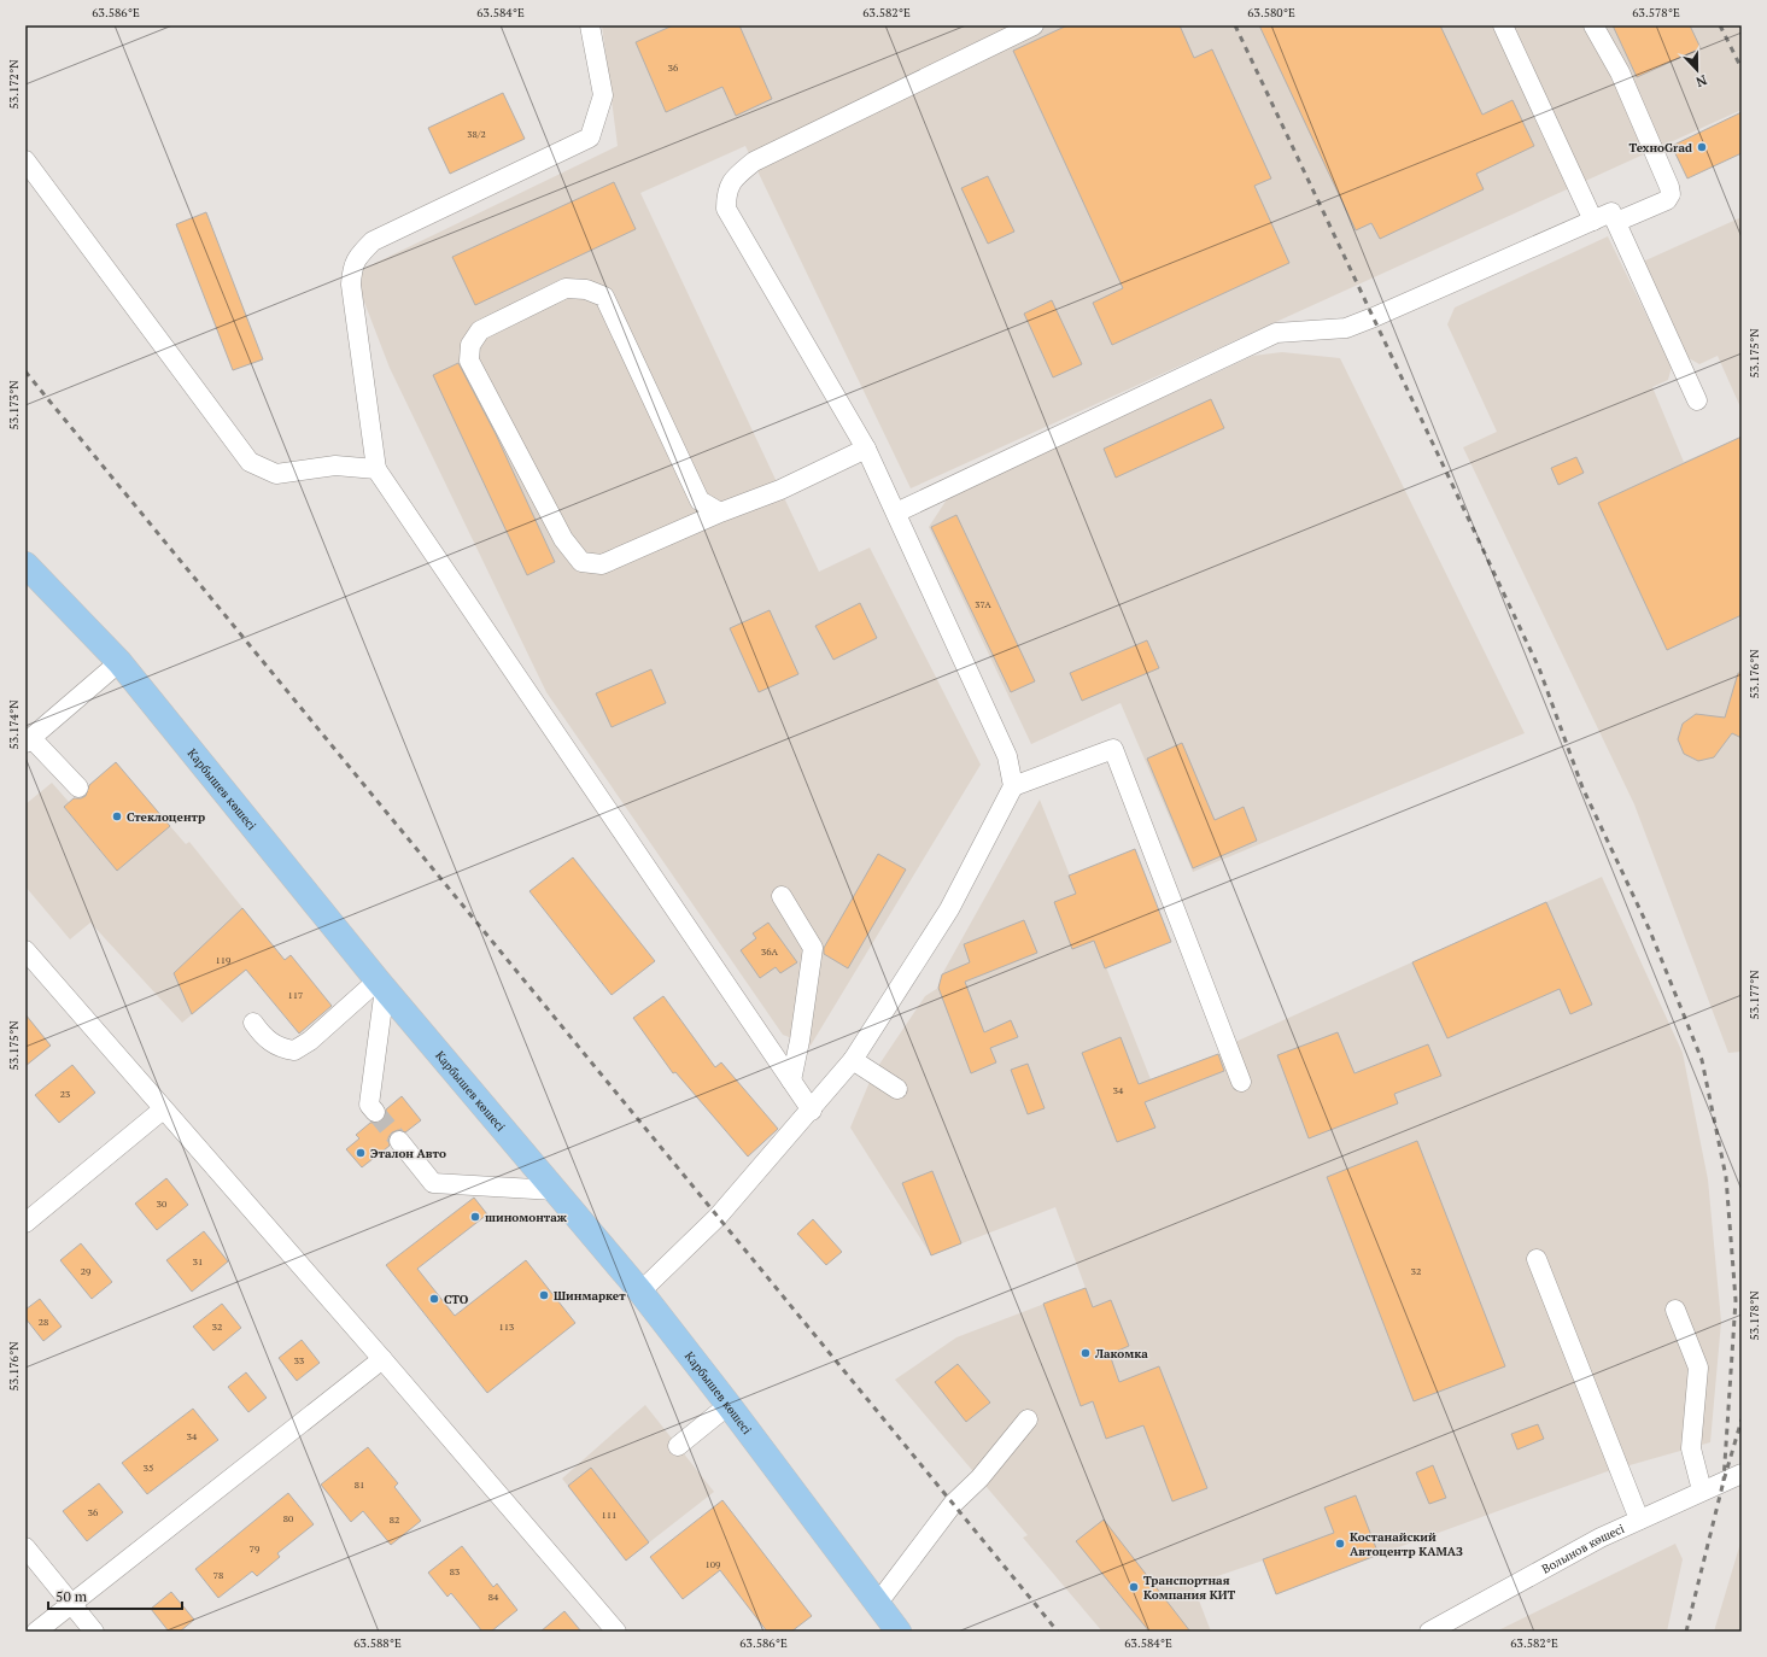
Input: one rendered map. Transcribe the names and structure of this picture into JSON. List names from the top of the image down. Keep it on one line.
{"streets":{"main road":["Карбышев көшесі"],"street":["Волынов көшесі"]},"places":["ТехноGrad","Стеклоцентр","Эталон Авто","шиномонтаж","Шинмаркет","СТО","Лакомка","Костанайский Автоцентр КАМАЗ","Транспортная Компания КИТ"],"house_numbers":["36","38/2","37А","36А","119","117","34","23","30","31","29","32","28","32","113","33","34","35","81","36","111","80","82","79","109","83","78","84"],"scale_bar":"50 m","north":"bottom","coordinates":["63.586°E","63.584°E","63.582°E","63.580°E","63.578°E","53.172°N","53.175°N","53.173°N","53.176°N","53.174°N","53.177°N","53.178°N","63.588°E"]}
